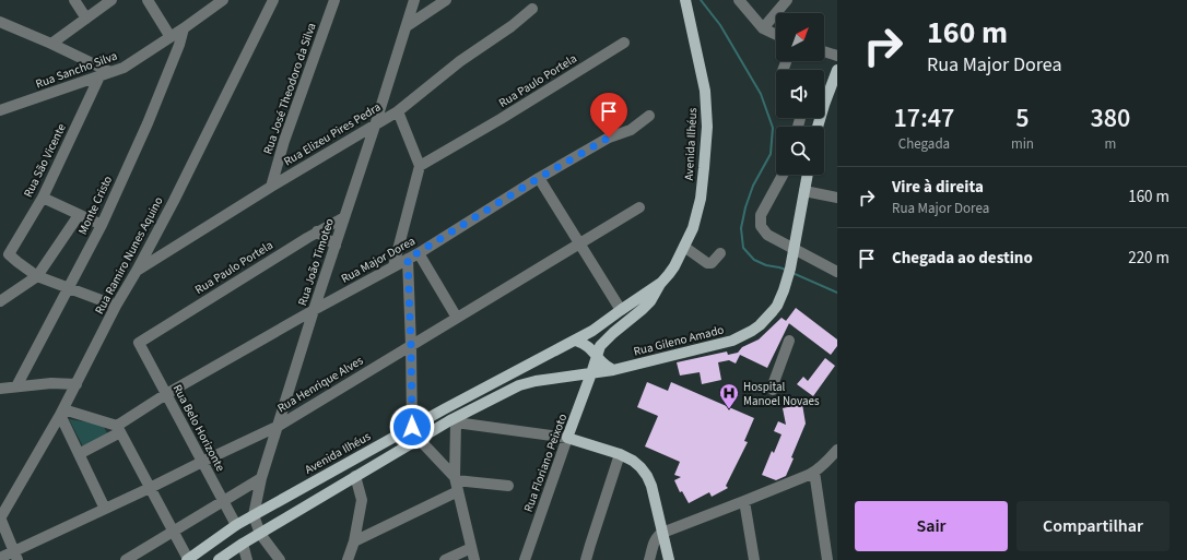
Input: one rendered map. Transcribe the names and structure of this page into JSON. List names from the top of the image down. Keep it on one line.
{"streets":{"main road":["Avenida Ilhéus","Rua Gileno Amado","Rua Floriano Peixoto"],"street":["Rua Sancho Silva","Rua Paulo Portela","Rua José Theodoro da Silva","Rua Elizeu Pires Pedra","Rua São Vicente","Monte Cristo","Rua Ramiro Nunes Aquino","Rua Major Dorea","Rua João Timoteo","Rua Henrique Alves","Rua Belo Horizonte"]},"crossings":[["Rua Sancho Silva","Rua São Vicente"],["Rua Sancho Silva","Monte Cristo"],["Rua Paulo Portela","Rua João Timoteo"],["Rua Paulo Portela","Rua Belo Horizonte"],["Rua José Theodoro da Silva","Rua Elizeu Pires Pedra"],["Rua Elizeu Pires Pedra","Rua Ramiro Nunes Aquino"],["Rua Elizeu Pires Pedra","Rua João Timoteo"],["Avenida Ilhéus","Rua João Timoteo"],["Avenida Ilhéus","Rua Gileno Amado"],["Avenida Ilhéus","Rua Belo Horizonte"],["Avenida Ilhéus","Rua Floriano Peixoto"],["Rua Major Dorea","Rua João Timoteo"],["Rua Major Dorea","Rua Belo Horizonte"],["Rua João Timoteo","Rua Henrique Alves"],["Rua Gileno Amado","Rua Floriano Peixoto"],["Rua Henrique Alves","Rua Belo Horizonte"]],"places":{"hospital":["Hospital Manoel Novaes"]},"north":"top right","page":{"turn":["160 m","Rua Major Dorea"],"eta":["17:47","Chegada","5","min","380","m"],"list":[{"name":"Vire à direita","note":"Rua Major Dorea","value":"160 m"},{"name":"Chegada ao destino","value":"220 m"}],"buttons":["Sair","Compartilhar"]}}
